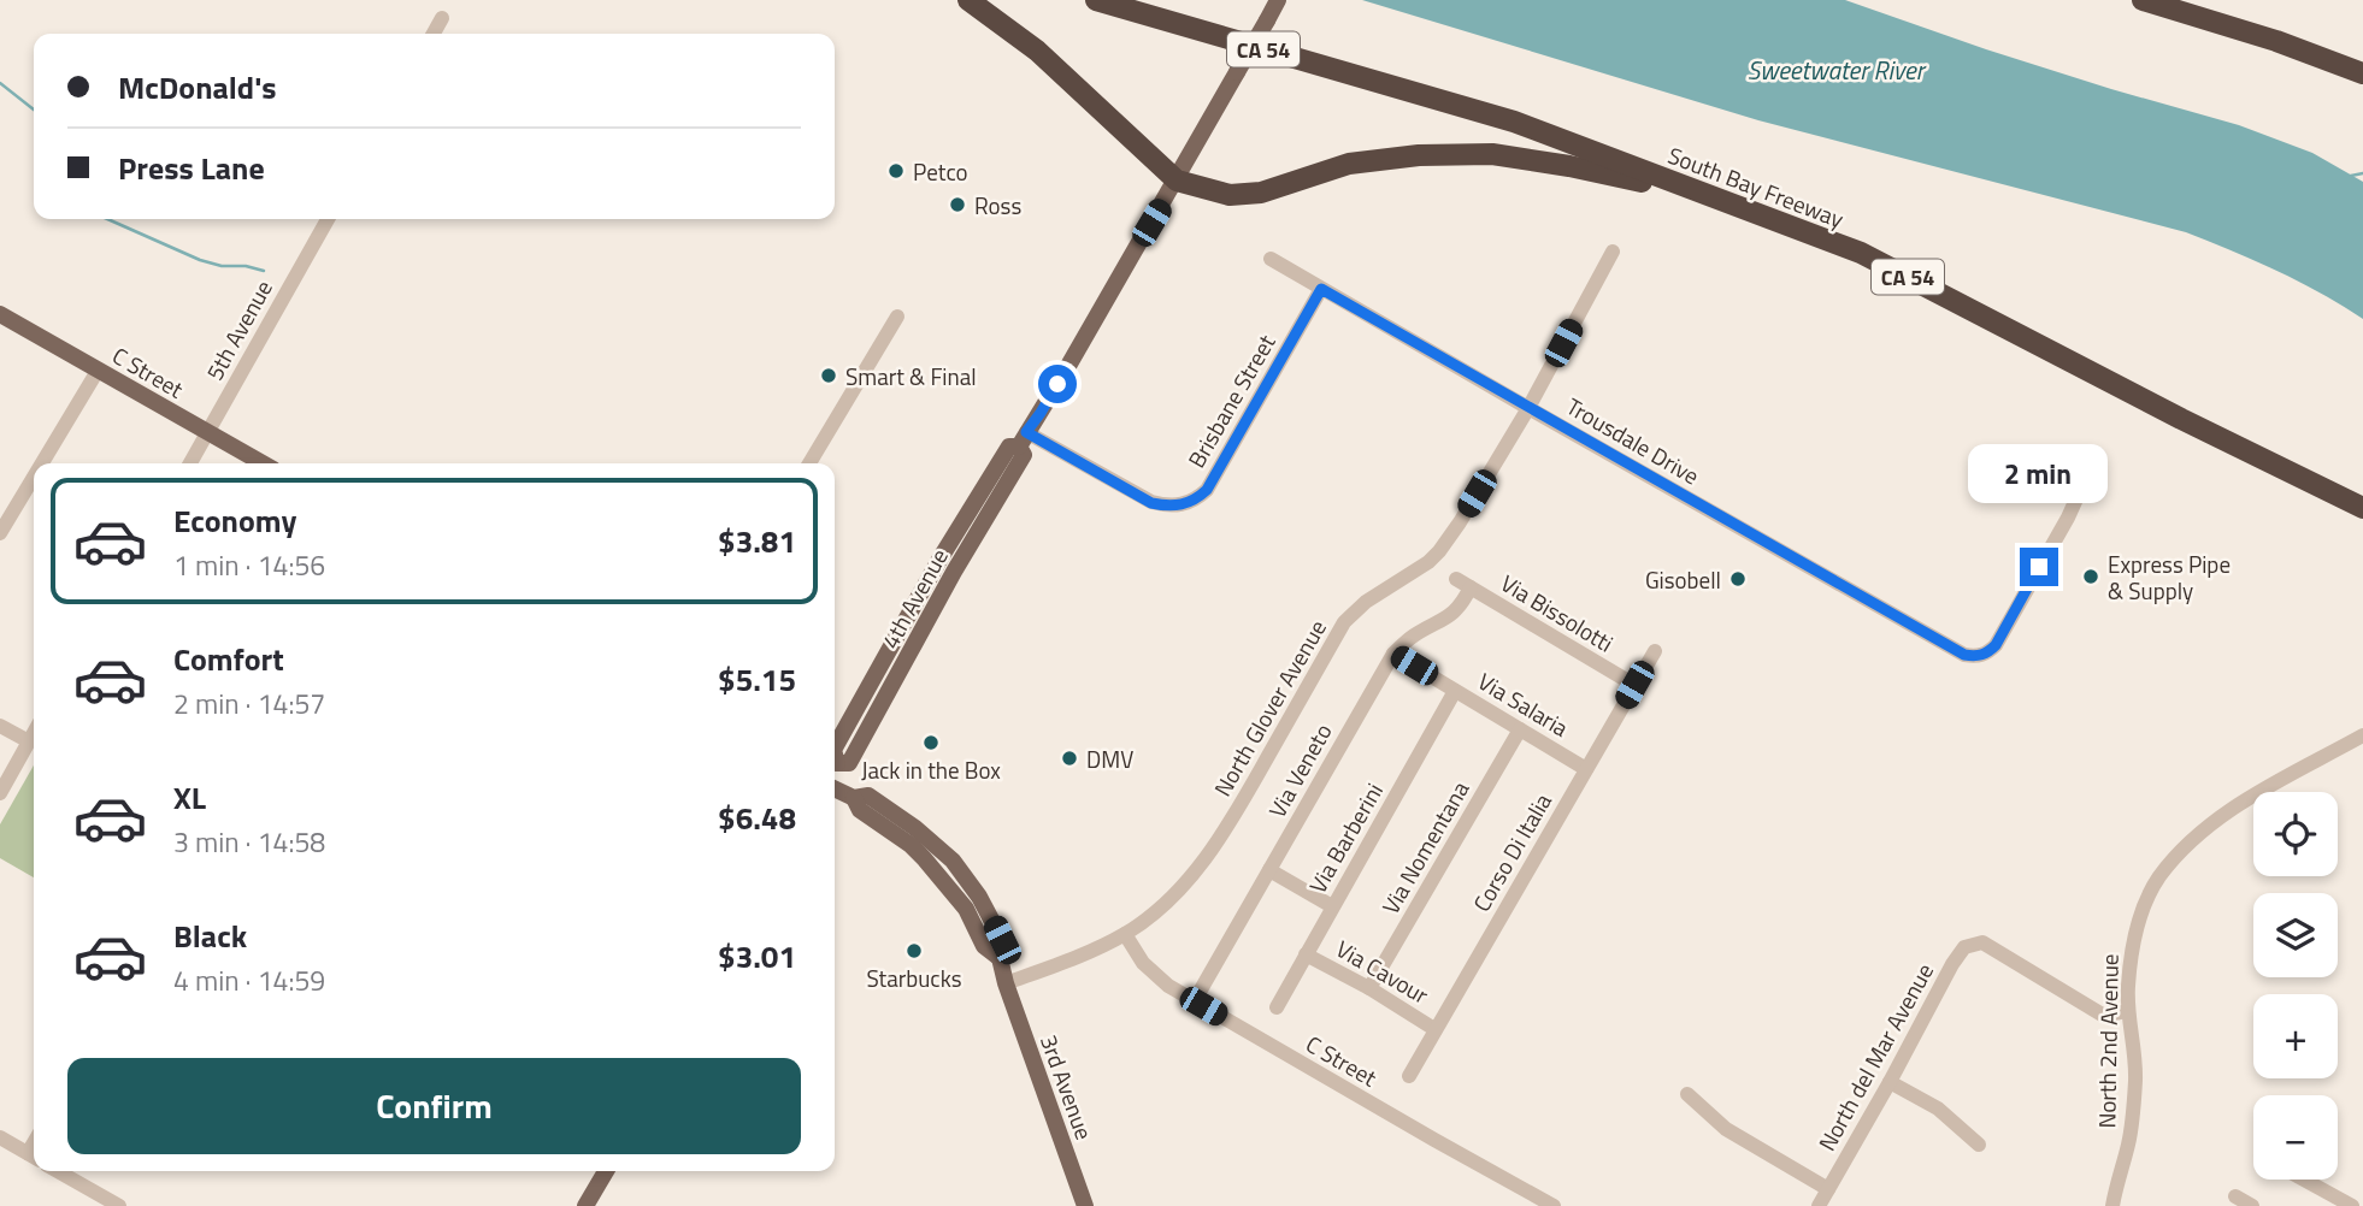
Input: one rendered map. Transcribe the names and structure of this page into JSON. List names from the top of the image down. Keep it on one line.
{"streets":{"highway":["CA 54","South Bay Freeway"],"main road":["C Street","4th Avenue","3rd Avenue"],"street":["5th Avenue","Brisbane Street","Trousdale Drive","Via Bissolotti","Via Salaria","North Glover Avenue","Via Veneto","Via Barberini","Via Nomentana","Corso Di Italia","Via Cavour","North 2nd Avenue","North del Mar Avenue"]},"crossings":[["5th Avenue","C Street"],["C Street","North Glover Avenue"],["C Street","Via Veneto"],["Brisbane Street","Trousdale Drive"],["Brisbane Street","4th Avenue"],["Trousdale Drive","North Glover Avenue"],["Via Bissolotti","Via Veneto"],["Via Bissolotti","Corso Di Italia"],["Via Salaria","Via Veneto"],["Via Salaria","Via Barberini"],["Via Salaria","Via Nomentana"],["Via Salaria","Corso Di Italia"],["North Glover Avenue","3rd Avenue"],["Via Barberini","Via Cavour"],["Via Nomentana","Via Cavour"],["Corso Di Italia","Via Cavour"],["North 2nd Avenue","North del Mar Avenue"]],"water":["Sweetwater River"],"places":["Petco","Ross","Smart & Final","Express Pipe & Supply","Gisobell","Jack in the Box","DMV","Starbucks"],"page":{"banner":["McDonald's","Press Lane"],"bubble":"2 min","list":[{"name":"Economy","note":"1 min · 14:56","value":"$3.81"},{"name":"Comfort","note":"2 min · 14:57","value":"$5.15"},{"name":"XL","note":"3 min · 14:58","value":"$6.48"},{"name":"Black","note":"4 min · 14:59","value":"$3.01"}],"map_buttons":["+","−"],"buttons":"Confirm"}}
